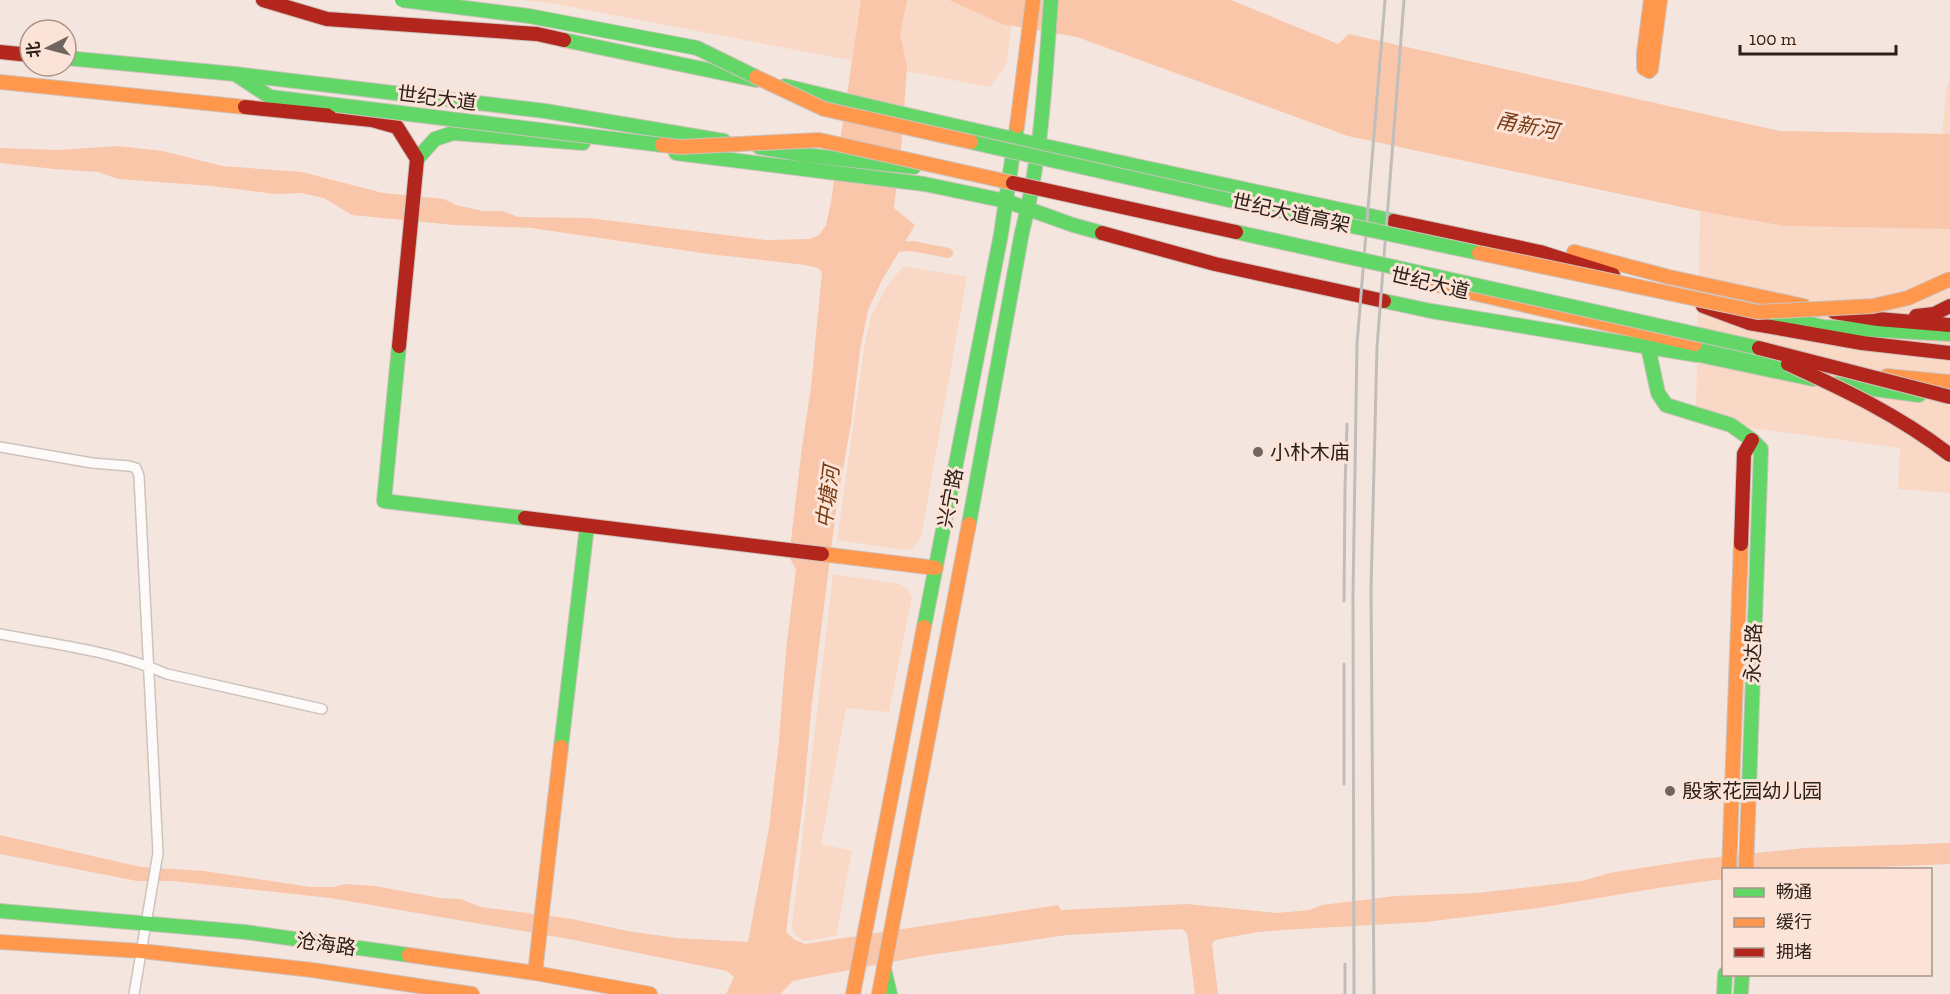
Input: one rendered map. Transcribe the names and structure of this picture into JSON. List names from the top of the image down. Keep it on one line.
{"streets":{"main road":["世纪大道","世纪大道高架","兴宁路","永达路","沧海路"]},"crossings":[["世纪大道","世纪大道高架"],["世纪大道","兴宁路"]],"water":["甬新河","中塘河"],"places":["小朴木庙","殷家花园幼儿园"],"legend":["畅通","缓行","拥堵"],"scale_bar":"100 m","north":"left"}
